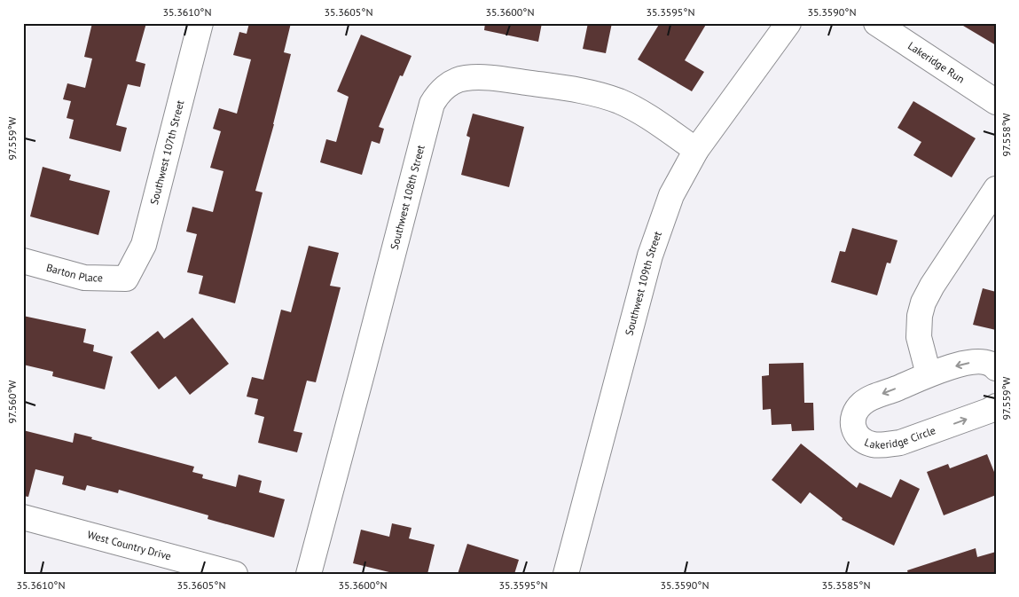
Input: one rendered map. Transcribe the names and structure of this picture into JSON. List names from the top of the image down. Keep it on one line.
{"streets":{"street":["Lakeridge Run","Southwest 107th Street","Southwest 108th Street","Barton Place","Southwest 109th Street","Lakeridge Circle","West Country Drive"]},"crossings":[["Southwest 107th Street","Barton Place"],["Southwest 108th Street","Southwest 109th Street"]],"coordinates":["35.3610°N","35.3605°N","35.3600°N","35.3595°N","35.3590°N","97.558°W","97.559°W","97.560°W","35.3585°N"]}
